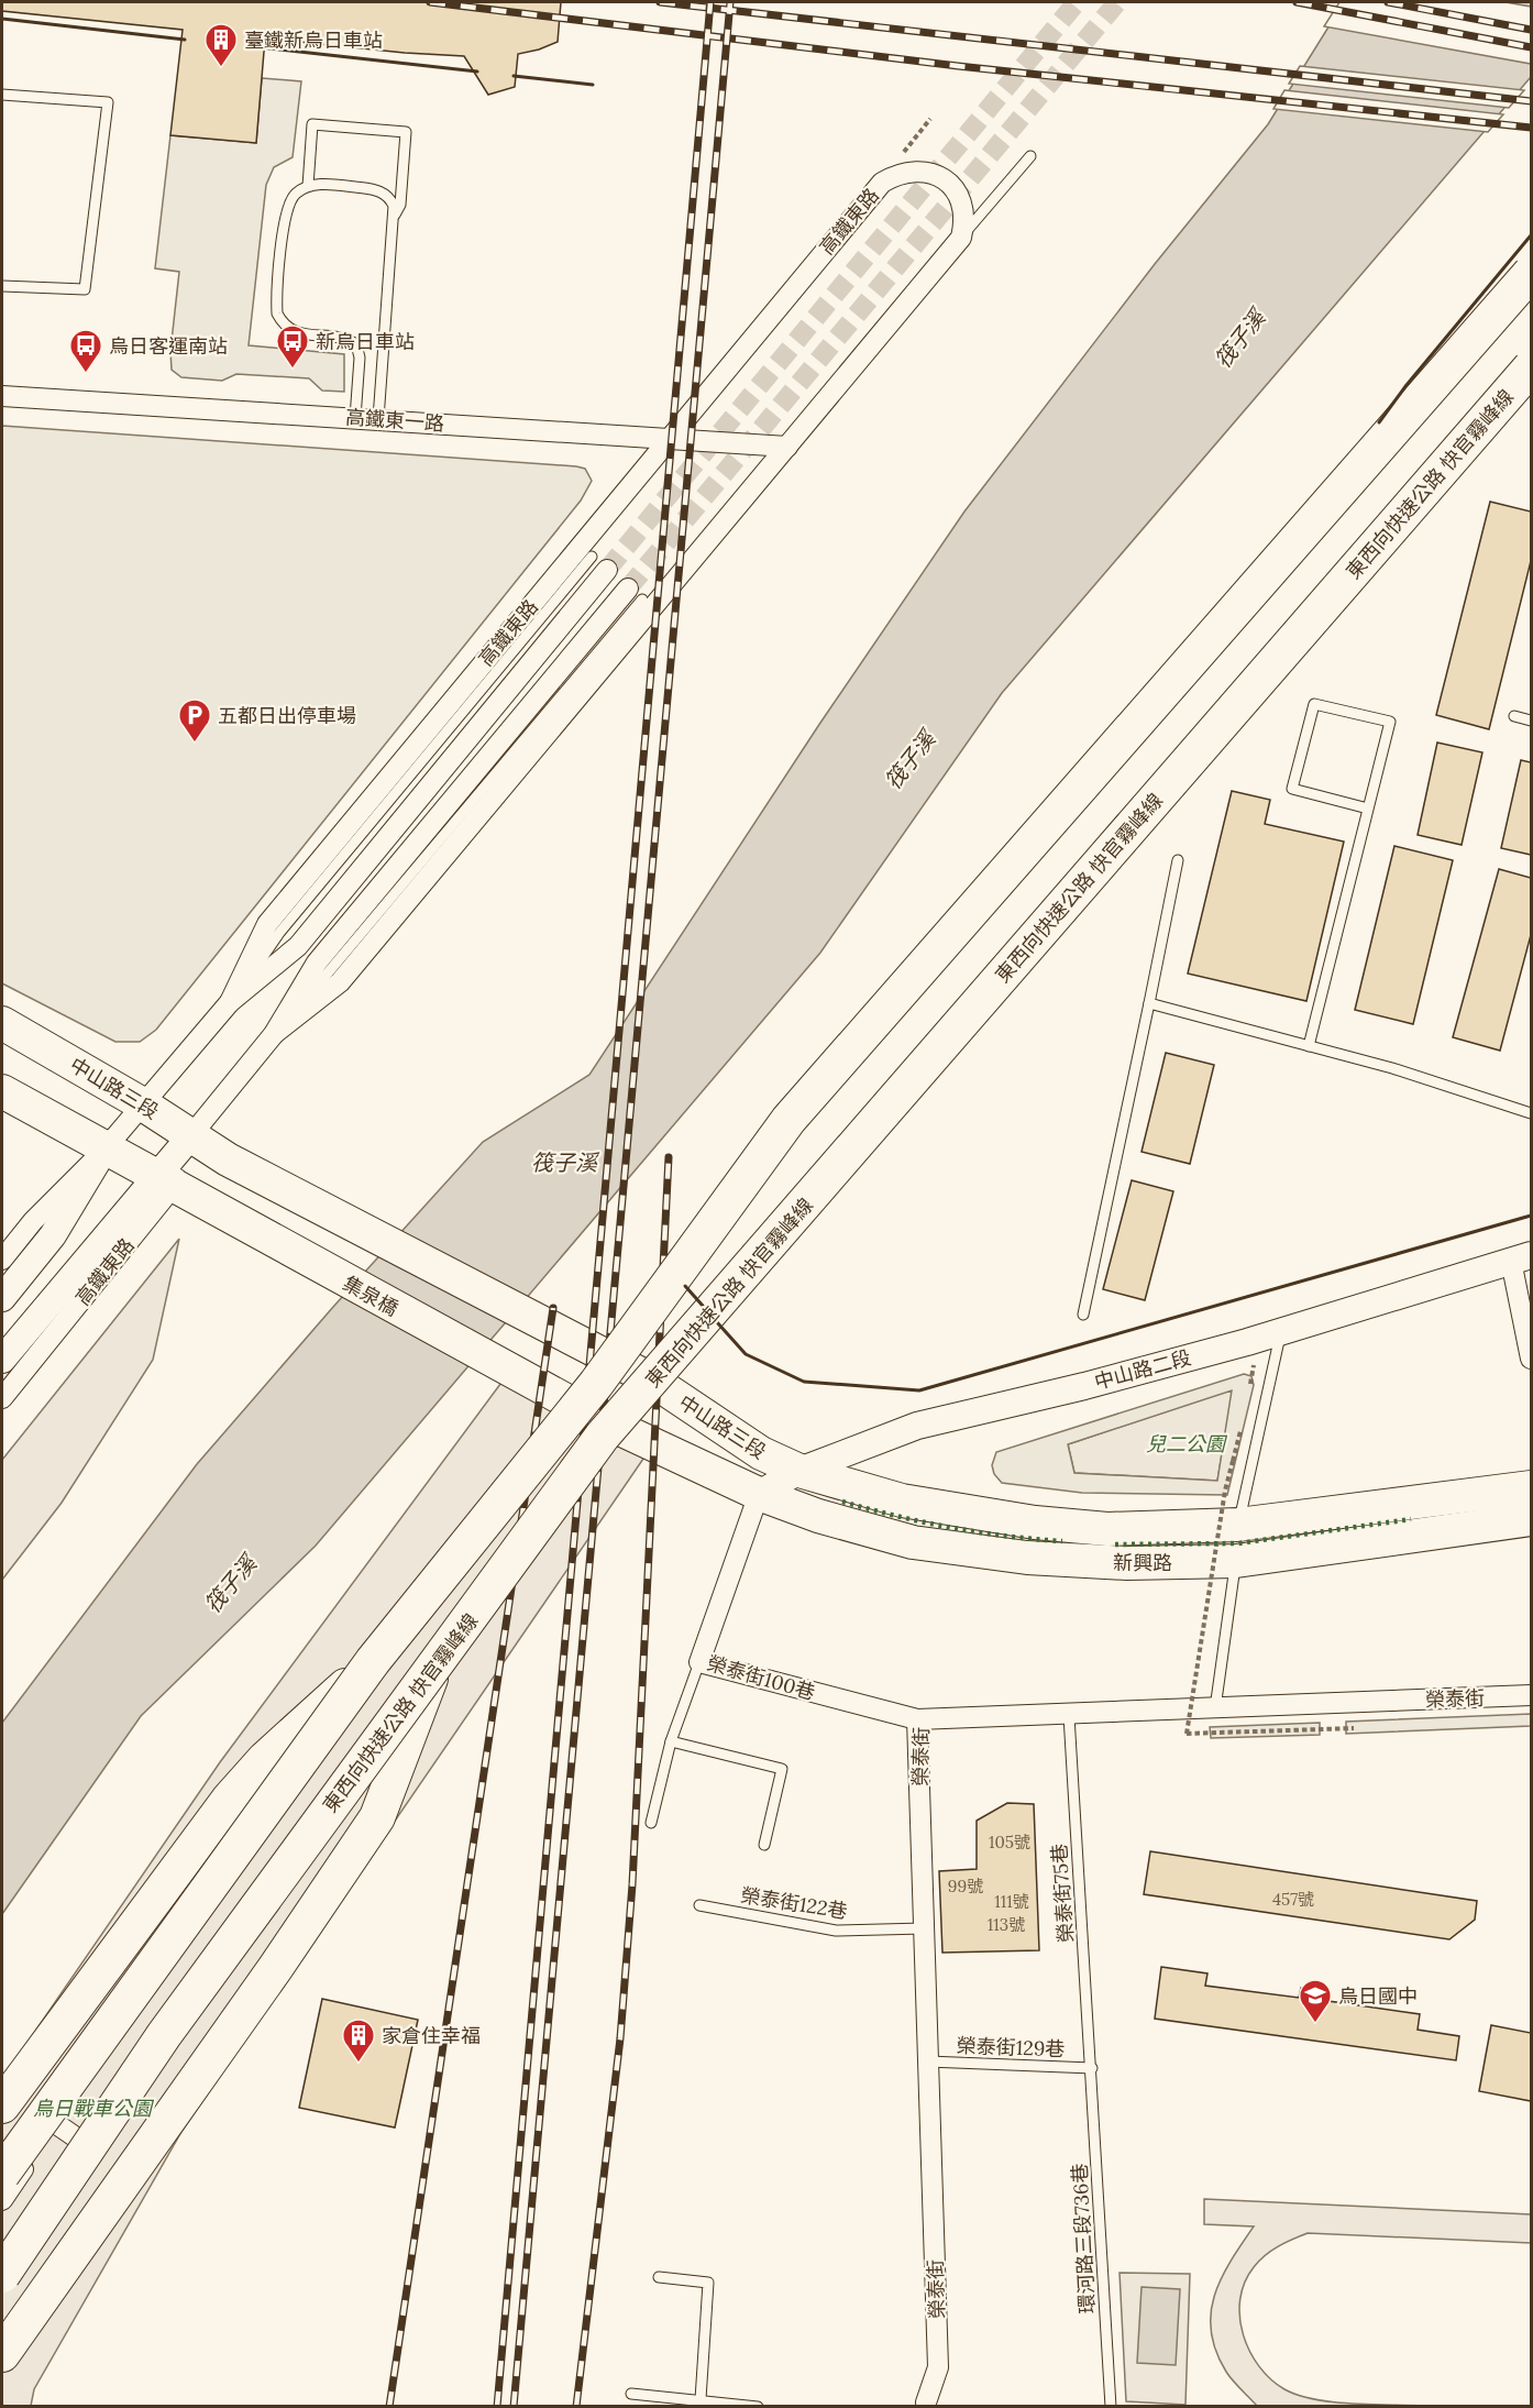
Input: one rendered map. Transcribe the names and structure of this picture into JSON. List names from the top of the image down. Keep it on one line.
{"streets":{"highway":["東西向快速公路 快官霧峰線"],"main road":["中山路三段","集泉橋","新興路"],"street":["高鐵東路","高鐵東一路","中山路二段","榮泰街100巷","榮泰街"],"lane":["榮泰街75巷","榮泰街122巷","榮泰街129巷","環河路三段736巷"]},"crossings":[["高鐵東路","高鐵東一路"],["高鐵東路","中山路三段"],["高鐵東路","集泉橋"],["中山路三段","集泉橋"],["中山路三段","中山路二段"],["中山路三段","新興路"],["中山路三段","榮泰街100巷"],["中山路二段","新興路"],["中山路二段","榮泰街100巷"],["新興路","榮泰街100巷"],["榮泰街100巷","榮泰街"],["榮泰街","榮泰街75巷"],["榮泰街","榮泰街122巷"],["榮泰街","榮泰街129巷"],["榮泰街75巷","榮泰街129巷"],["榮泰街75巷","環河路三段736巷"],["榮泰街129巷","環河路三段736巷"]],"water":["筏子溪"],"parks":["兒二公園","烏日戰車公園"],"places":{"building":["臺鐵新烏日車站","家倉住幸福"],"bus stop":["新烏日車站","烏日客運南站"],"parking":["五都日出停車場"],"school or university":["烏日國中"]},"house_numbers":["105號","99號","457號","111號","113號"]}
